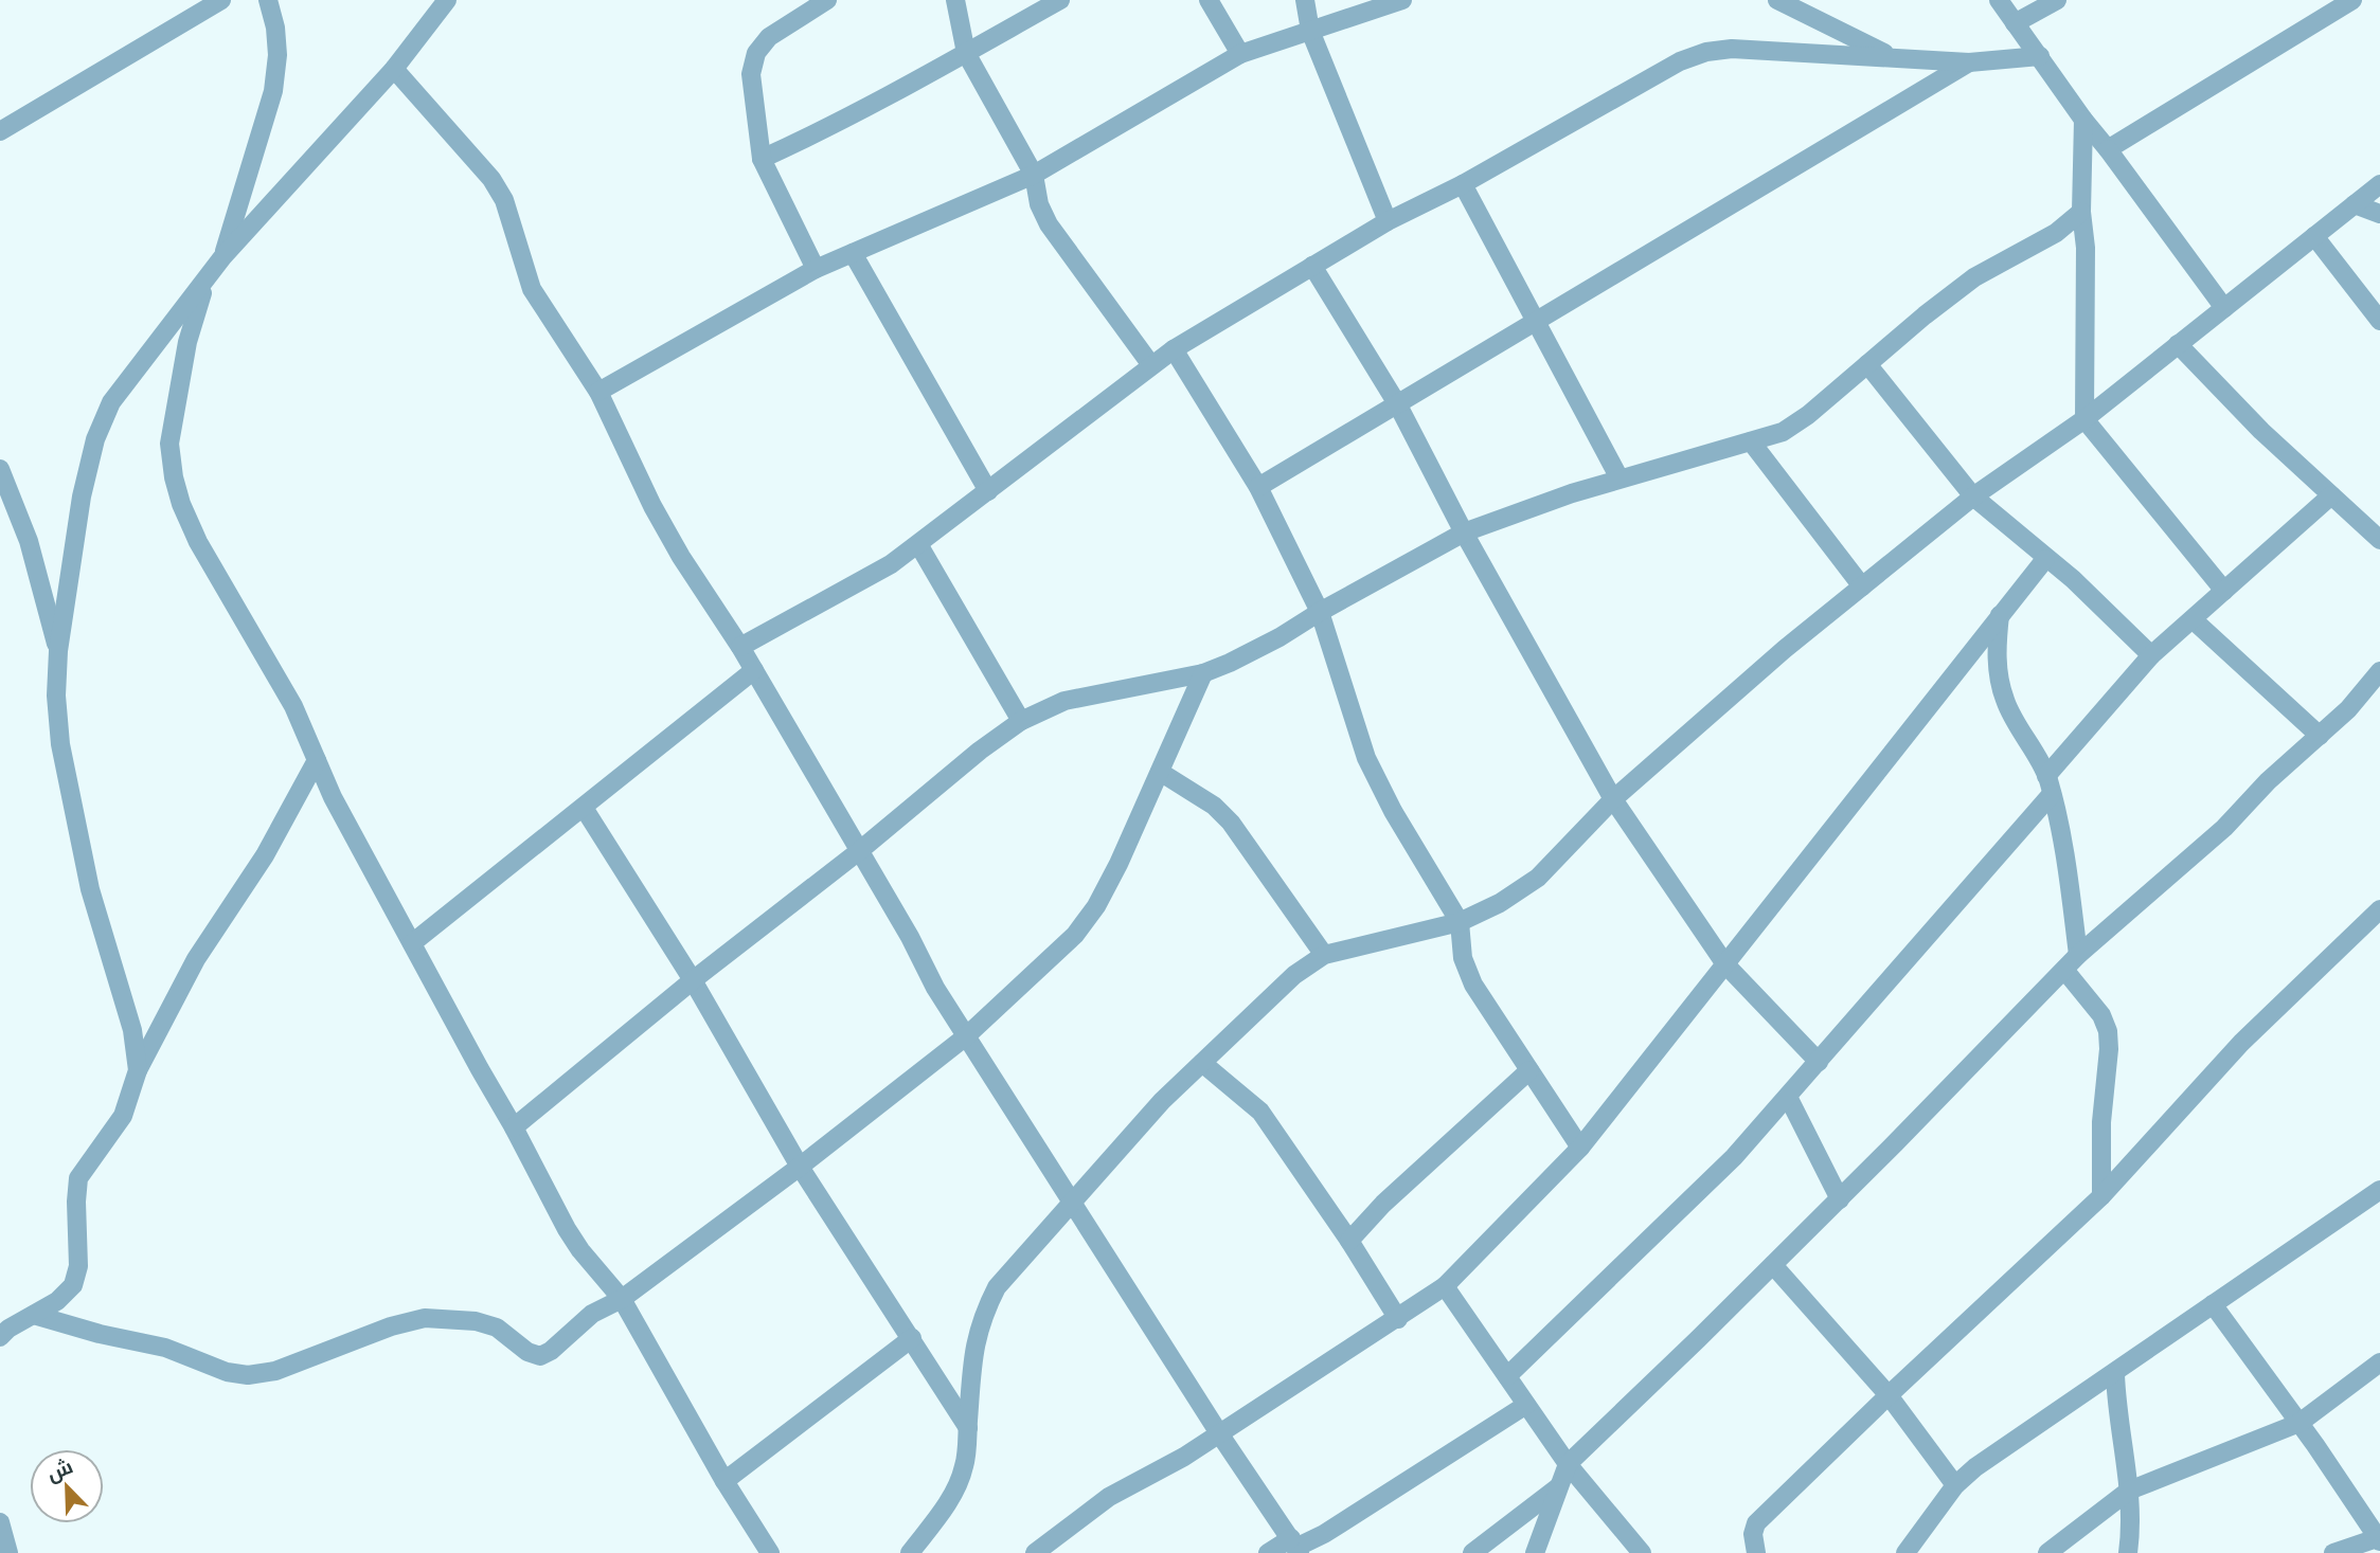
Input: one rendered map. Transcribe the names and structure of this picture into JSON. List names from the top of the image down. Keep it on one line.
{"north":"top left"}
